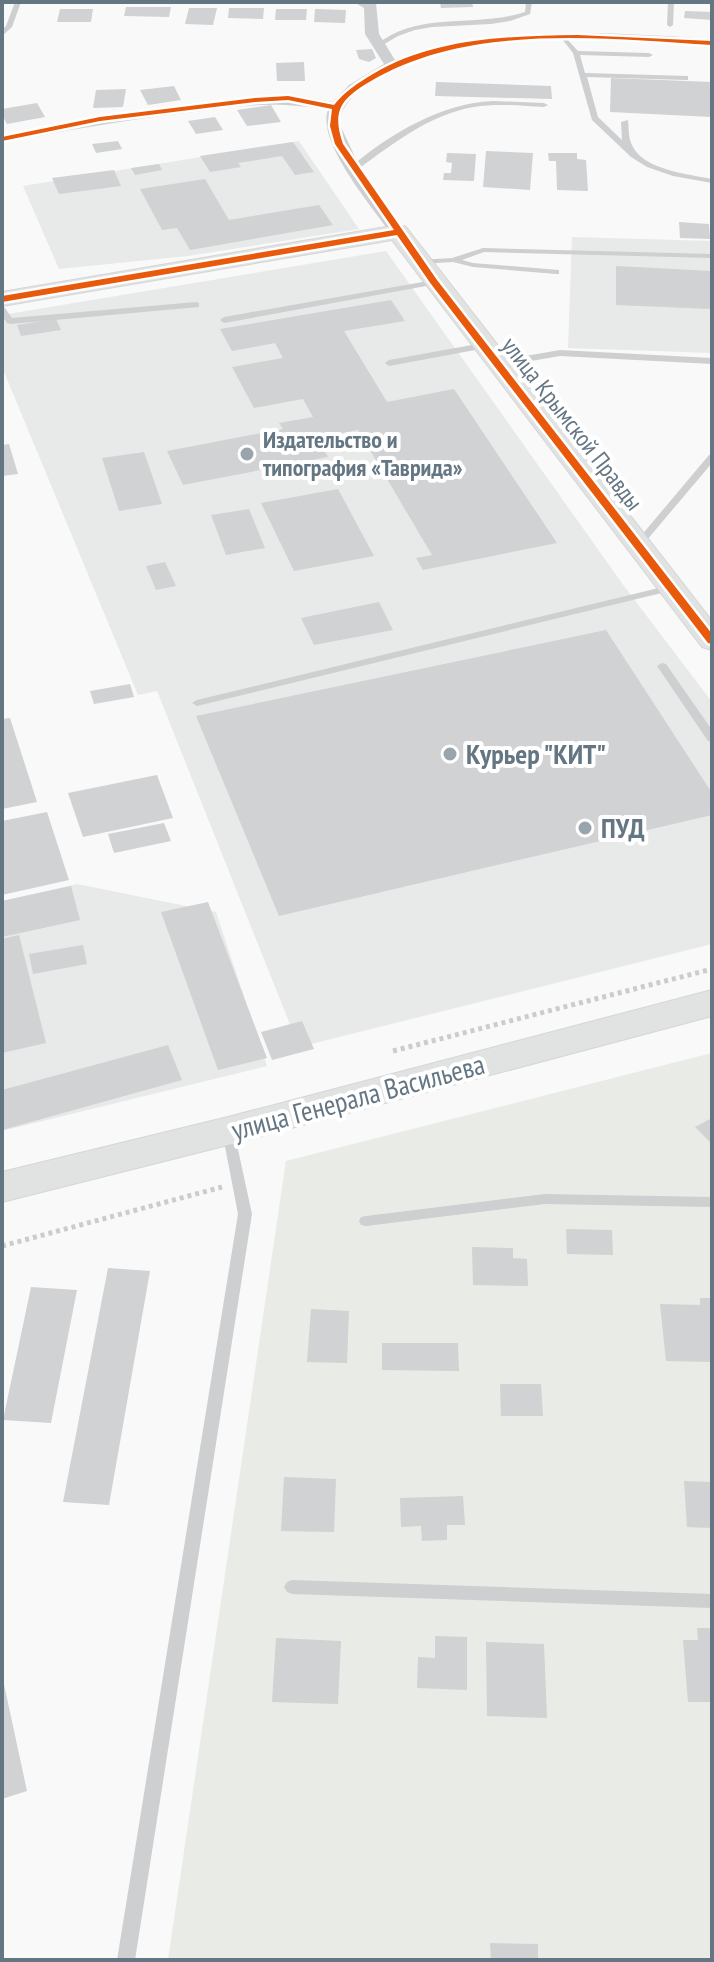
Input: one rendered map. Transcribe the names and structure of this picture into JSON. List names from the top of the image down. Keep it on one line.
{"streets":{"street":["улица Крымской Правды","улица Генерала Васильева"]},"places":["Издательство и типография «Таврида»","Курьер \"КИТ\"","ПУД"]}
